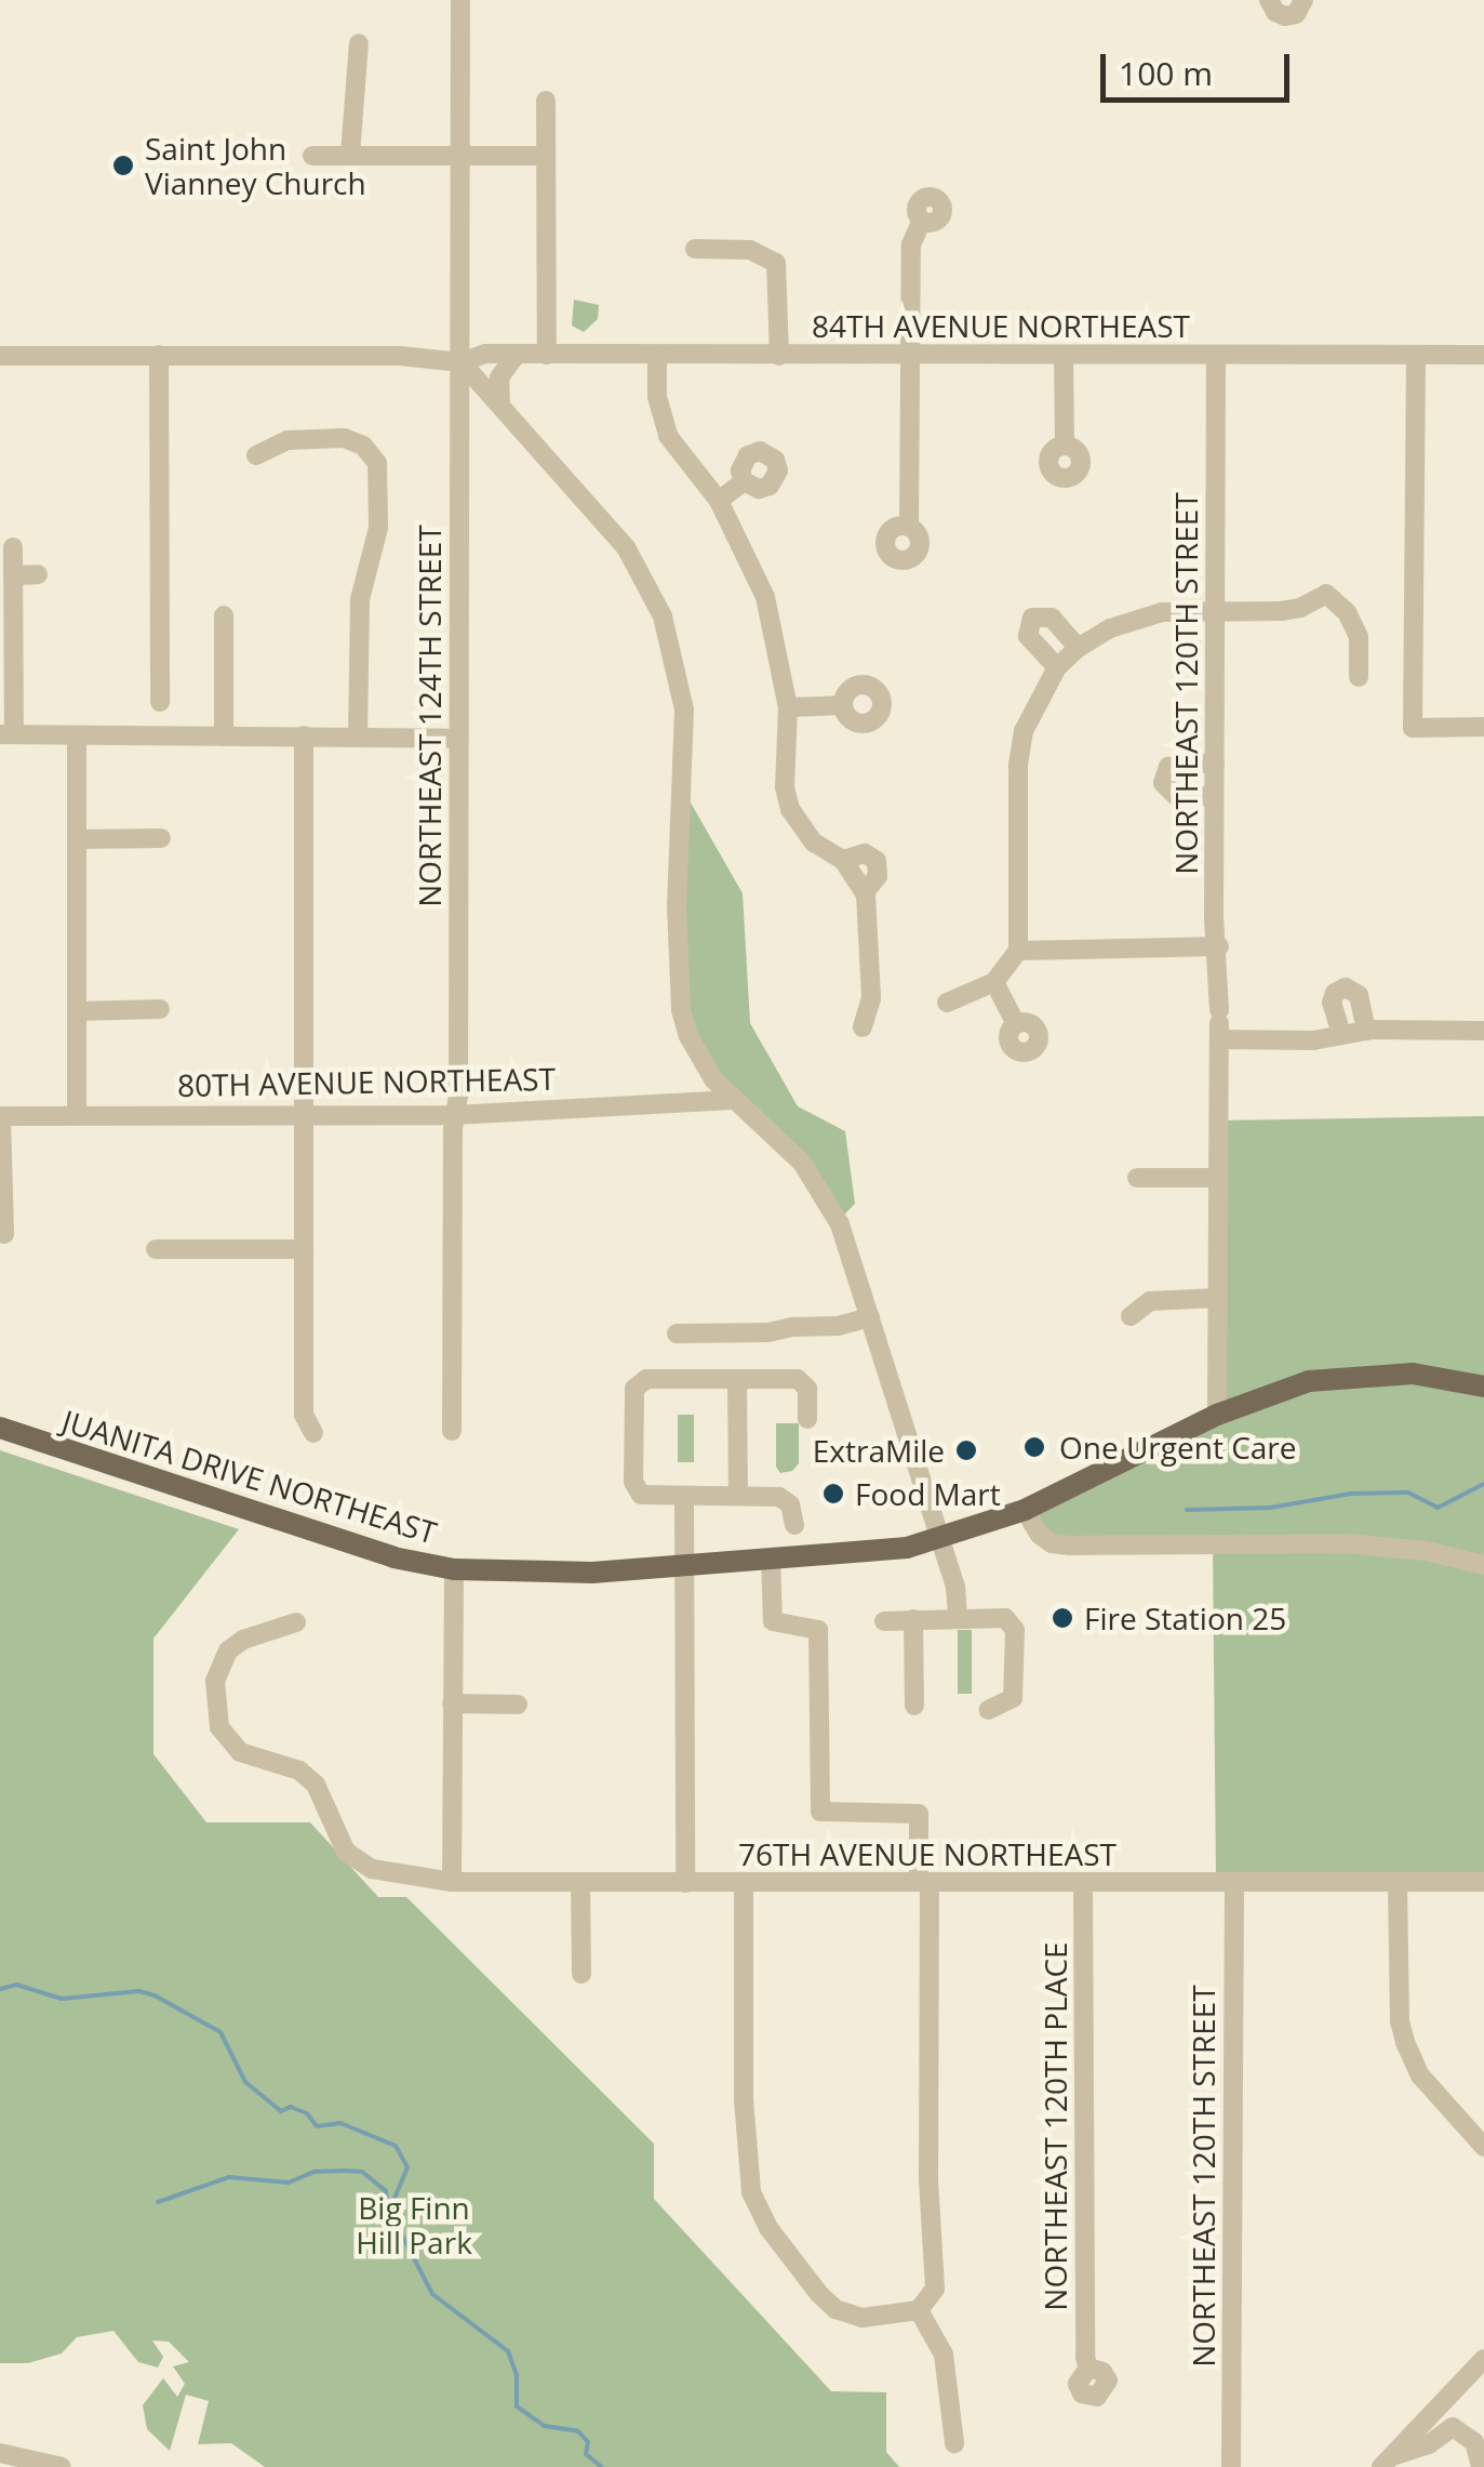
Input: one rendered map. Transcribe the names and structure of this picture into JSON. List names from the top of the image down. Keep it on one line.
{"streets":{"main road":["JUANITA DRIVE NORTHEAST"],"street":["84TH AVENUE NORTHEAST","NORTHEAST 120TH STREET","NORTHEAST 124TH STREET","80TH AVENUE NORTHEAST","76TH AVENUE NORTHEAST","NORTHEAST 120TH PLACE"]},"crossings":[["84TH AVENUE NORTHEAST","NORTHEAST 120TH STREET"],["84TH AVENUE NORTHEAST","NORTHEAST 124TH STREET"],["NORTHEAST 120TH STREET","JUANITA DRIVE NORTHEAST"],["NORTHEAST 120TH STREET","76TH AVENUE NORTHEAST"],["NORTHEAST 124TH STREET","80TH AVENUE NORTHEAST"],["76TH AVENUE NORTHEAST","NORTHEAST 120TH PLACE"]],"parks":["Big Finn Hill Park"],"places":["Saint John Vianney Church","One Urgent Care","ExtraMile","Food Mart","Fire Station 25"],"scale_bar":"100 m"}
